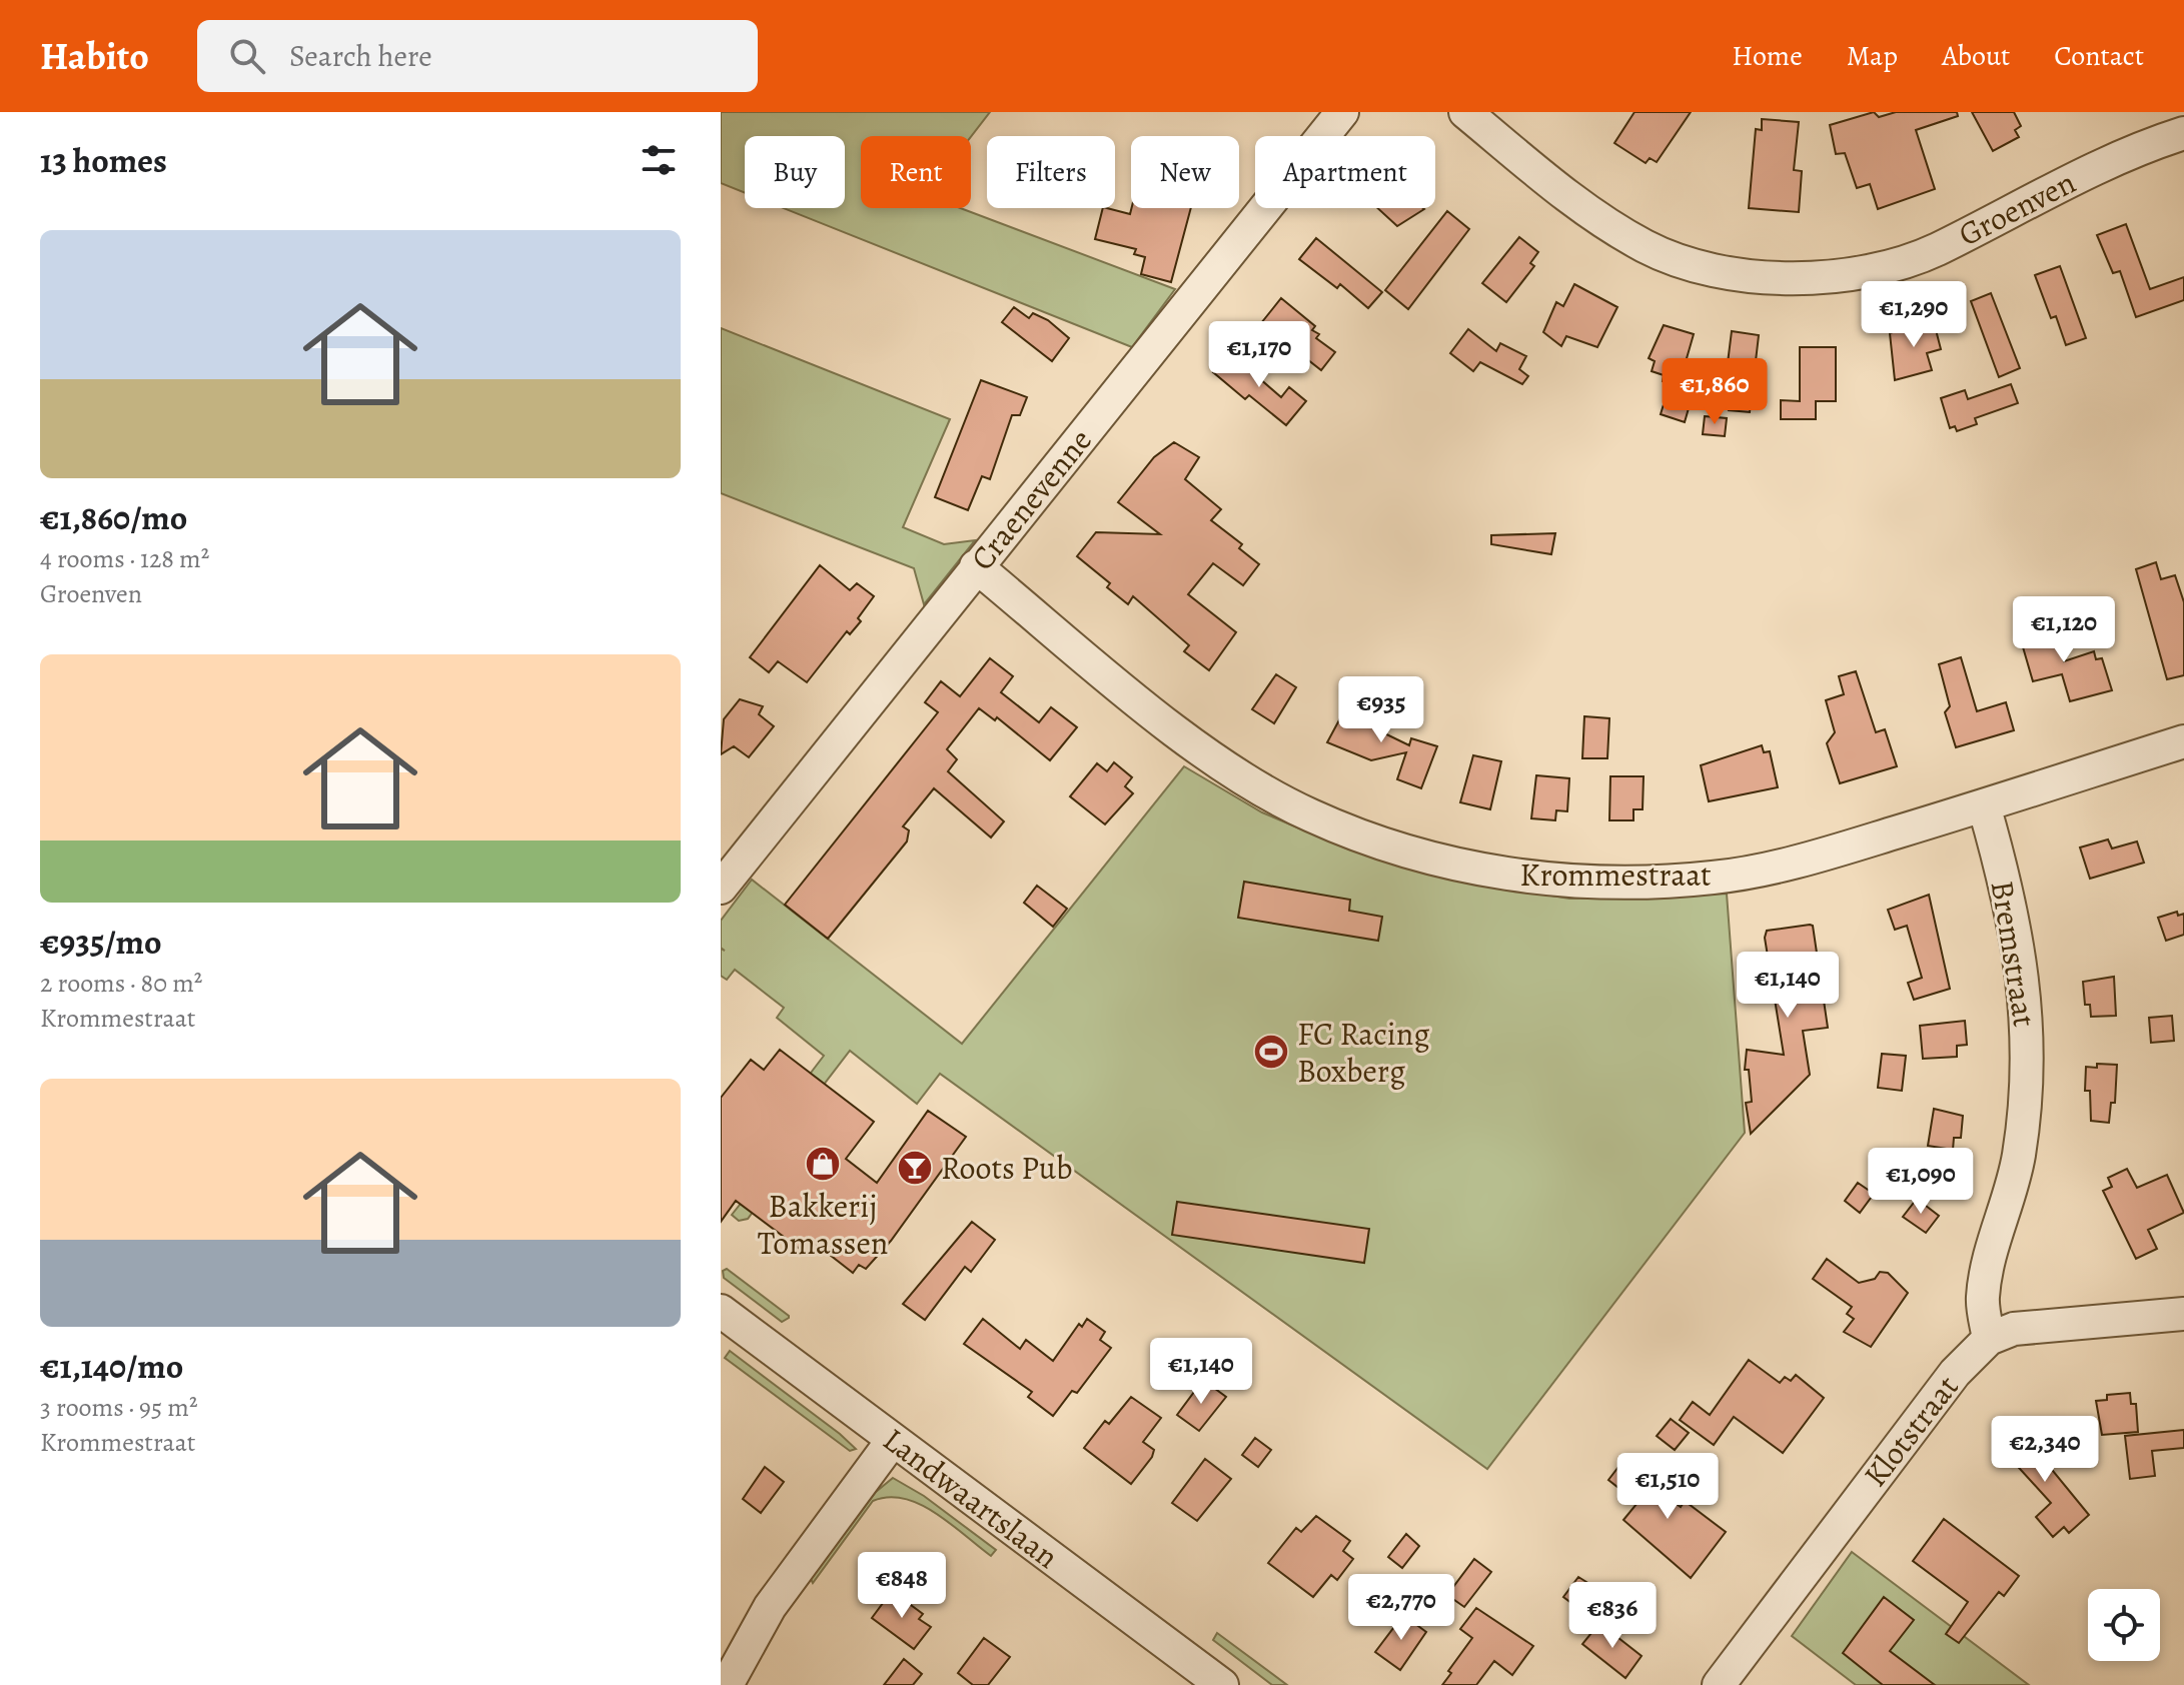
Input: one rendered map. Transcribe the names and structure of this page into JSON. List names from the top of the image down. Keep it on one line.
{"streets":{"street":["Groenven","Craenevenne","Krommestraat","Bremstraat","Klotstraat","Landwaartslaan"]},"crossings":[["Craenevenne","Krommestraat"],["Krommestraat","Bremstraat"],["Bremstraat","Klotstraat"]],"places":{"sports":["FC Racing Boxberg"],"shop":["Bakkerij Tomassen"],"bar":["Roots Pub"]},"page":{"header":"Habito","search":"Search here","nav":["Home","Map","About","Contact"],"heading":"13 homes","chip":["Buy","Rent","Filters","New","Apartment"],"list":[{"name":"€1,860/mo","note":"4 rooms · 128 m² · Groenven"},{"name":"€935/mo","note":"2 rooms · 80 m² · Krommestraat"},{"name":"€1,140/mo","note":"3 rooms · 95 m² · Krommestraat"}],"price":["€1,290","€1,170","€1,860","€1,120","€935","€1,140","€1,090","€1,140","€2,340","€1,510","€848","€2,770","€836"]}}
